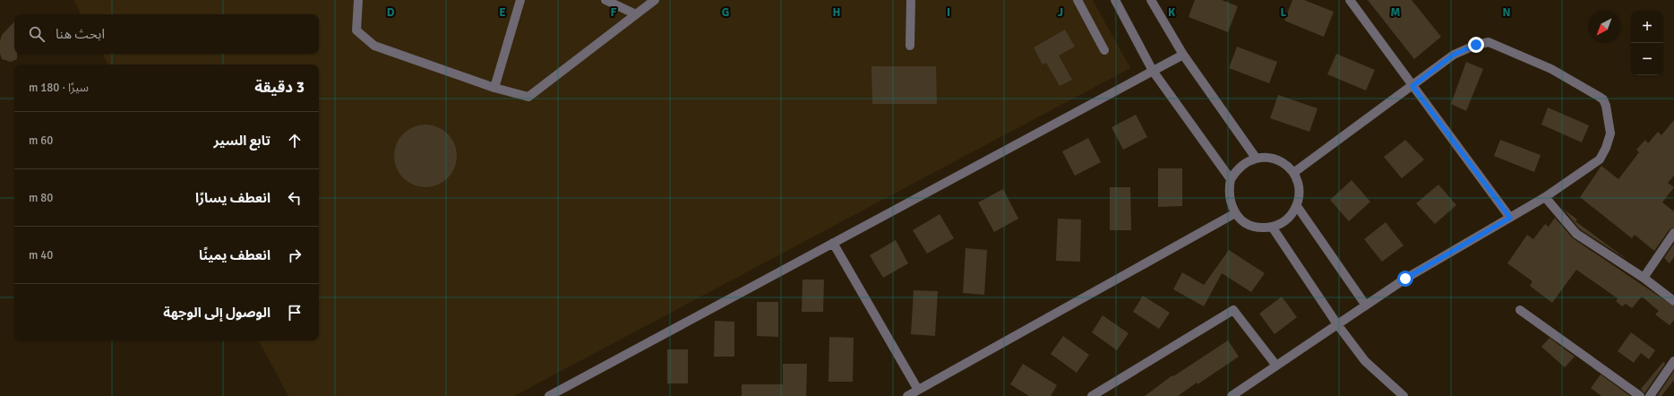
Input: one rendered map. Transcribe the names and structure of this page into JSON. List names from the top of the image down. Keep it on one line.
{"north":"bottom left","page":{"map_buttons":["+","−"],"search":"ابحث هنا","heading":["3 دقيقة","سيرًا · 180 m"],"list":[["تابع السير","60 m"],["انعطف يسارًا","80 m"],["انعطف يمينًا","40 m"],"الوصول إلى الوجهة"]},"grid":{"columns":["D","E","F","G","H","I","J","K","L","M","N"]}}
